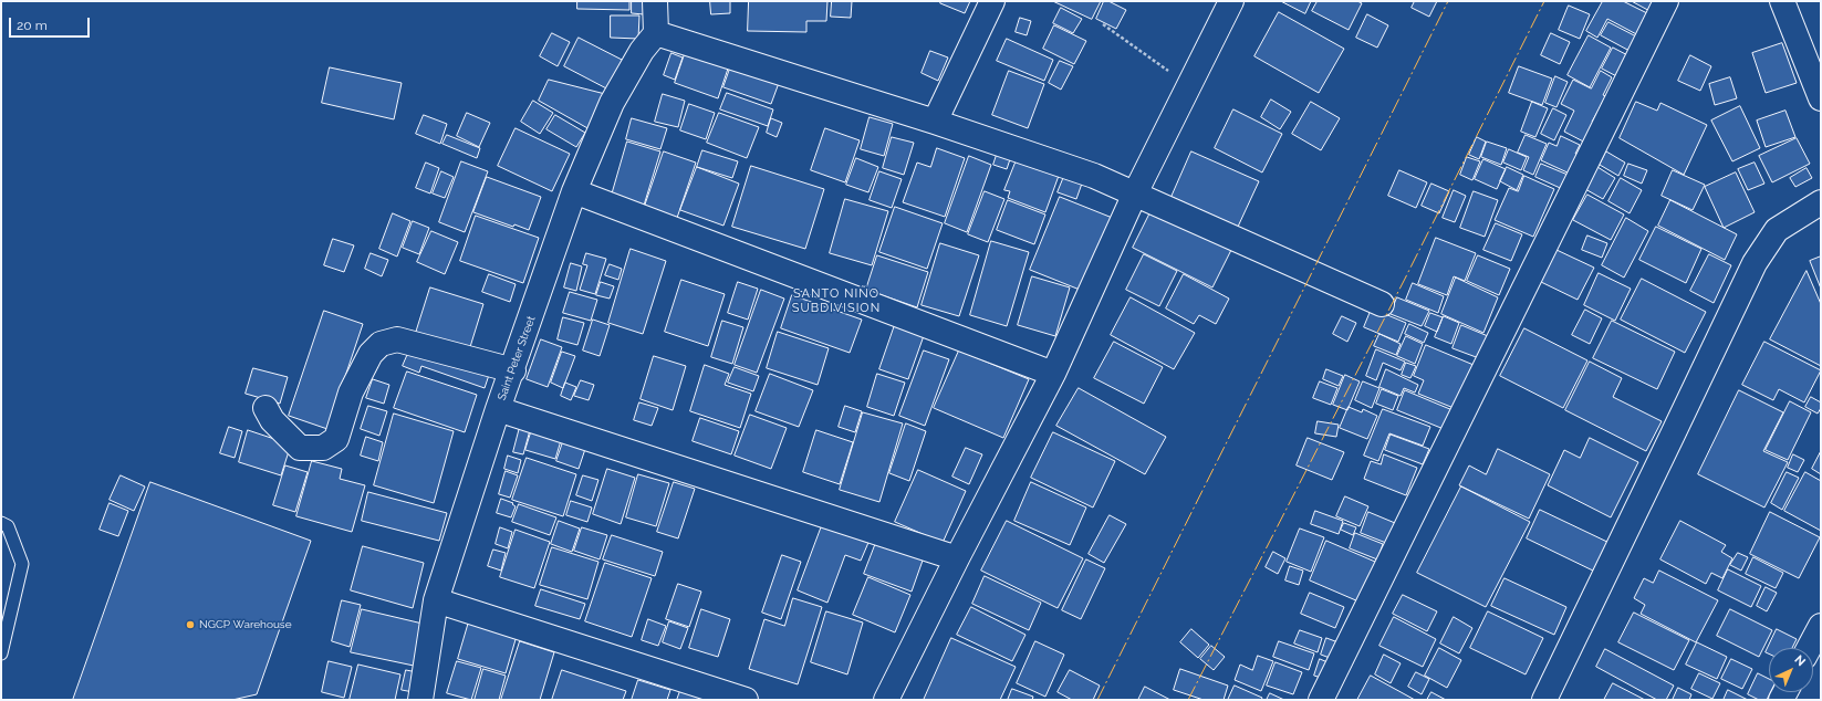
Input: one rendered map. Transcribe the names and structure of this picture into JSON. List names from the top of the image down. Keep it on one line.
{"streets":{"street":["Saint Peter Street"]},"districts":["SANTO NIÑO SUBDIVISION"],"places":["NGCP Warehouse"],"scale_bar":"20 m","north":"top right"}
